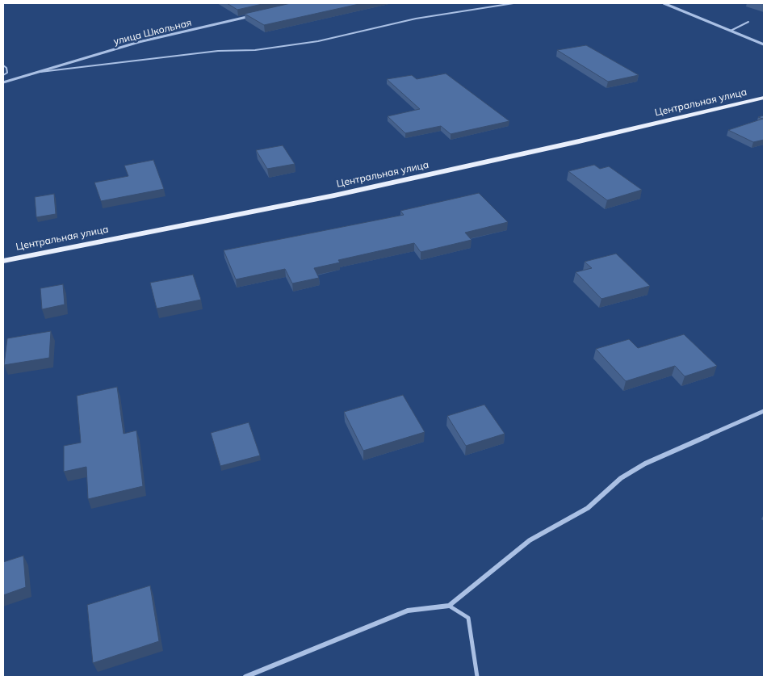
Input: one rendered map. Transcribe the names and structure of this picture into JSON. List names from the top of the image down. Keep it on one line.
{"streets":{"main road":["Центральная улица"],"street":["улица Школьная"]}}
